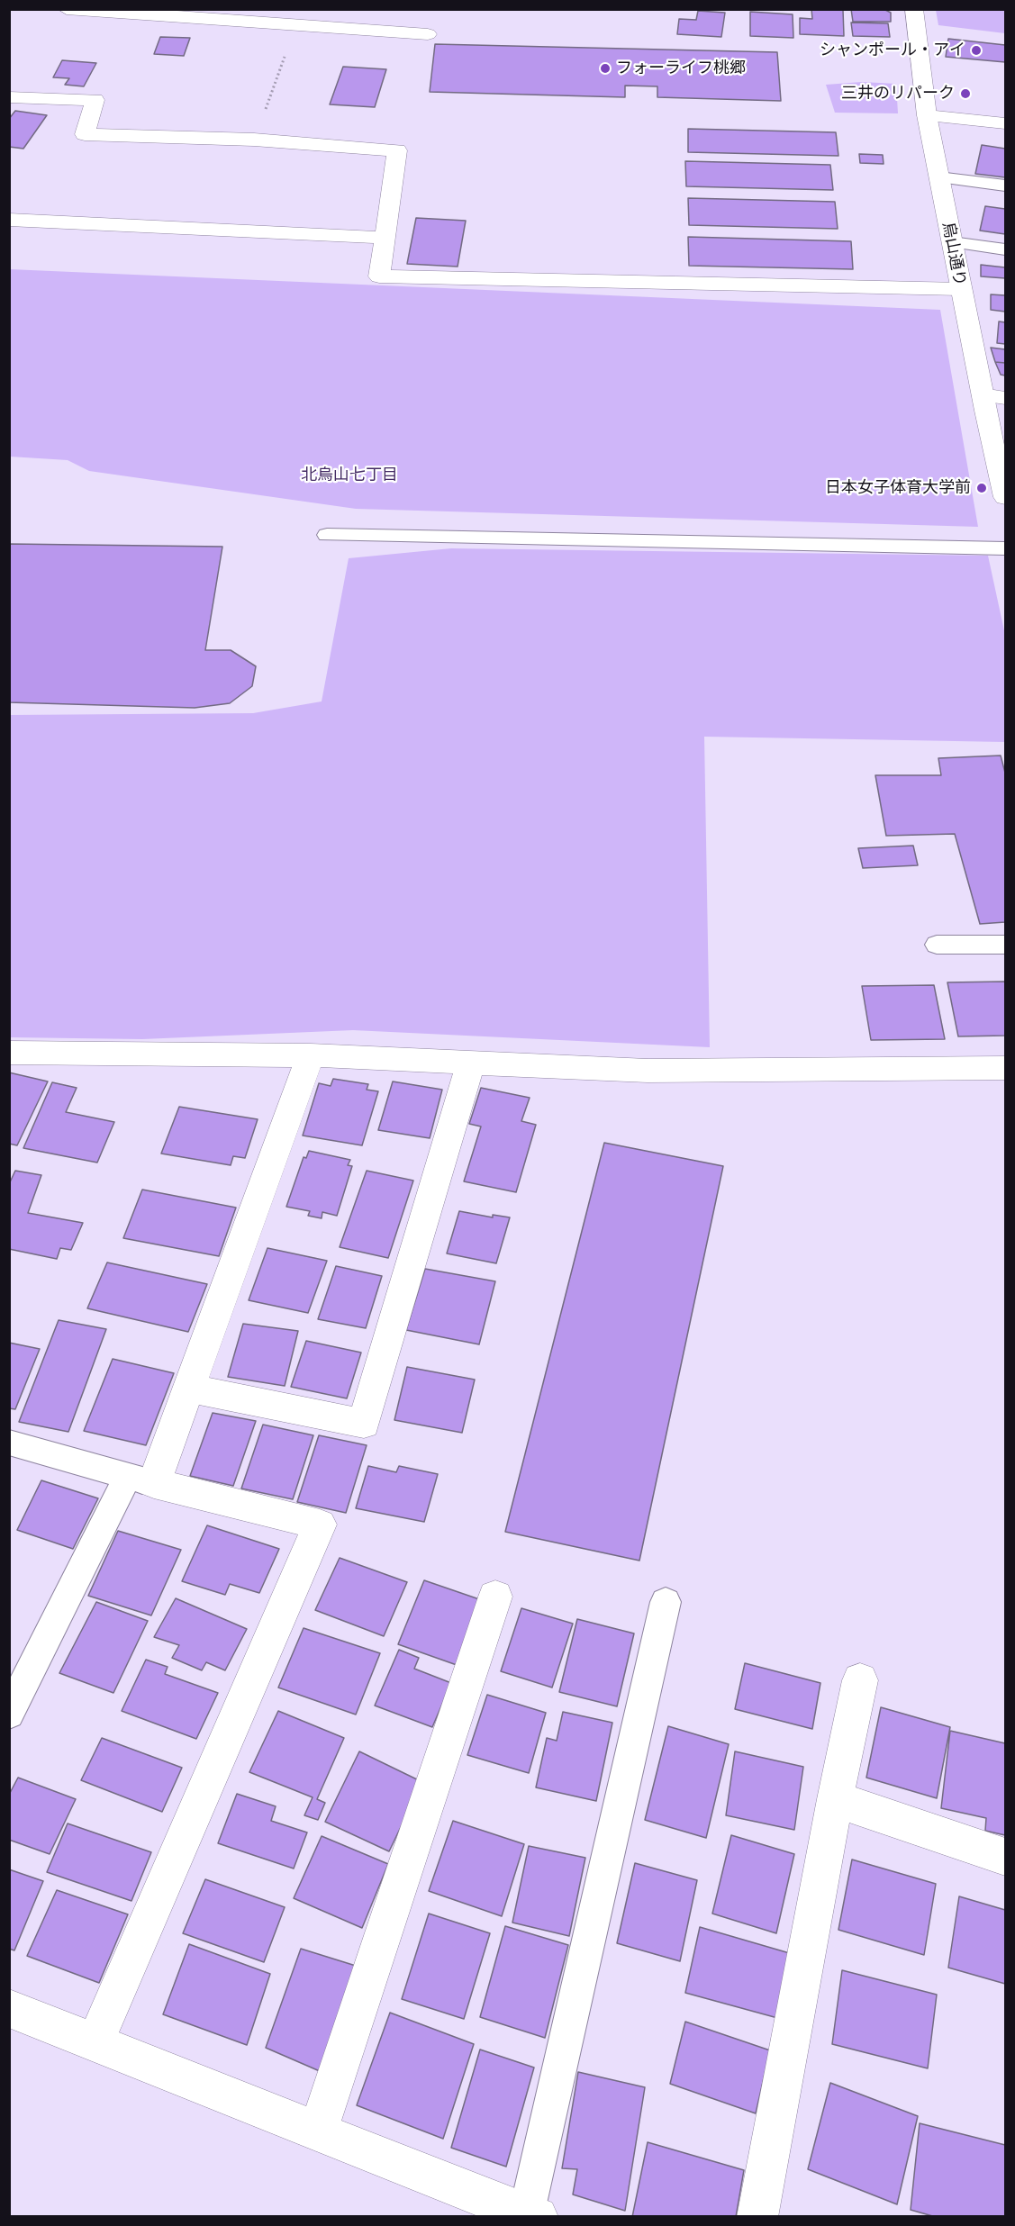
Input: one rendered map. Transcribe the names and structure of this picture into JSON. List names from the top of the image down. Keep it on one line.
{"streets":{"street":["烏山通り"]},"districts":["北烏山七丁目"],"places":["シャンポール・アイ","フォーライフ桃郷","三井のリパーク","日本女子体育大学前"]}
